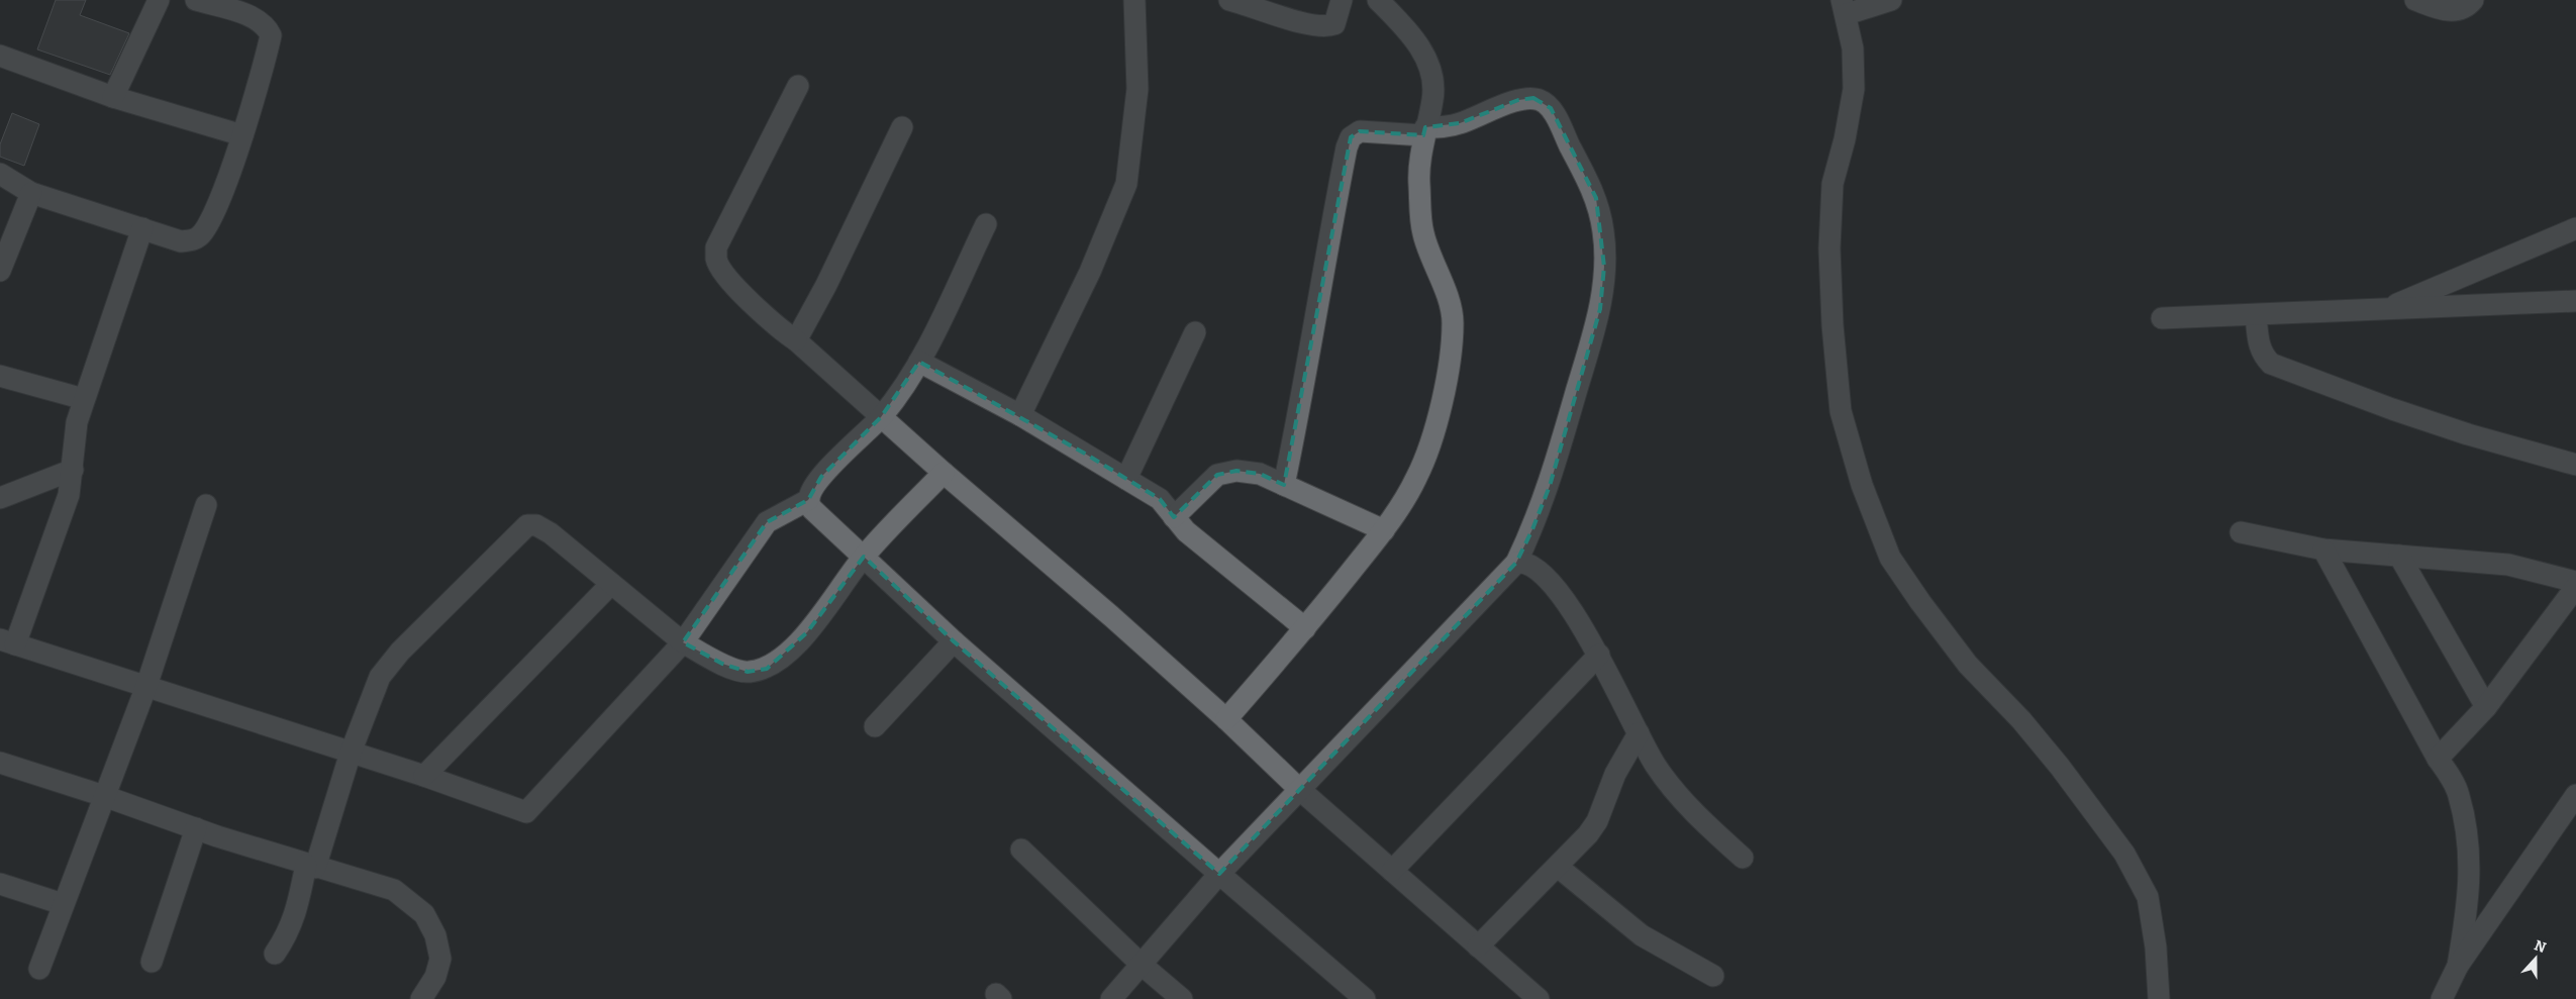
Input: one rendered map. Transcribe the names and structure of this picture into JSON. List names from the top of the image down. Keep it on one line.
{"north":"top"}
